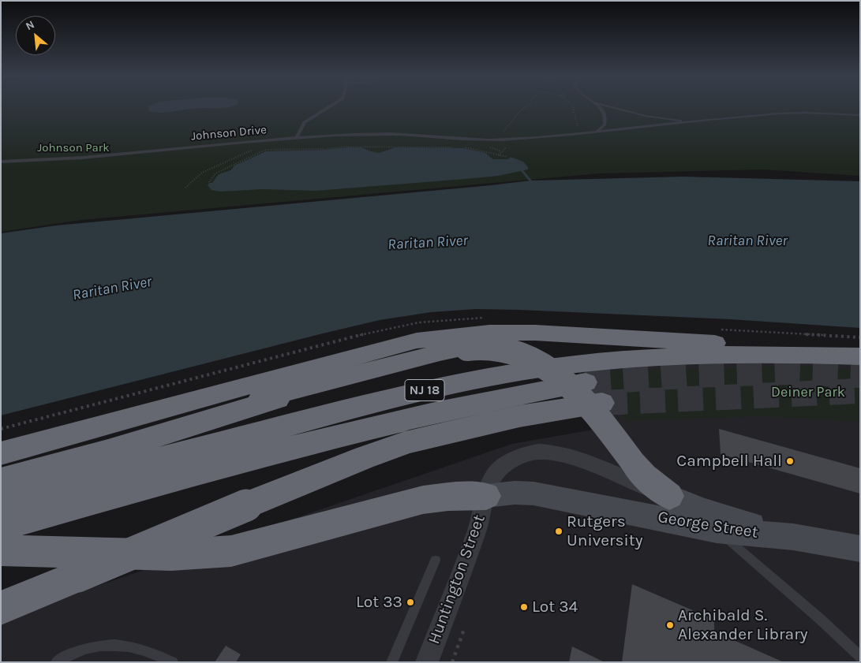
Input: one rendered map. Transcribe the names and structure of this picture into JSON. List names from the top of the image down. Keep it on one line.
{"streets":{"highway":["NJ 18"],"street":["George Street","Huntington Street"],"lane":["Johnson Drive"]},"crossings":[["George Street","Huntington Street"]],"water":["Raritan River"],"parks":["Johnson Park","Deiner Park"],"places":["Campbell Hall","Rutgers University","Lot 33","Lot 34","Archibald S. Alexander Library"],"north":"top left"}
